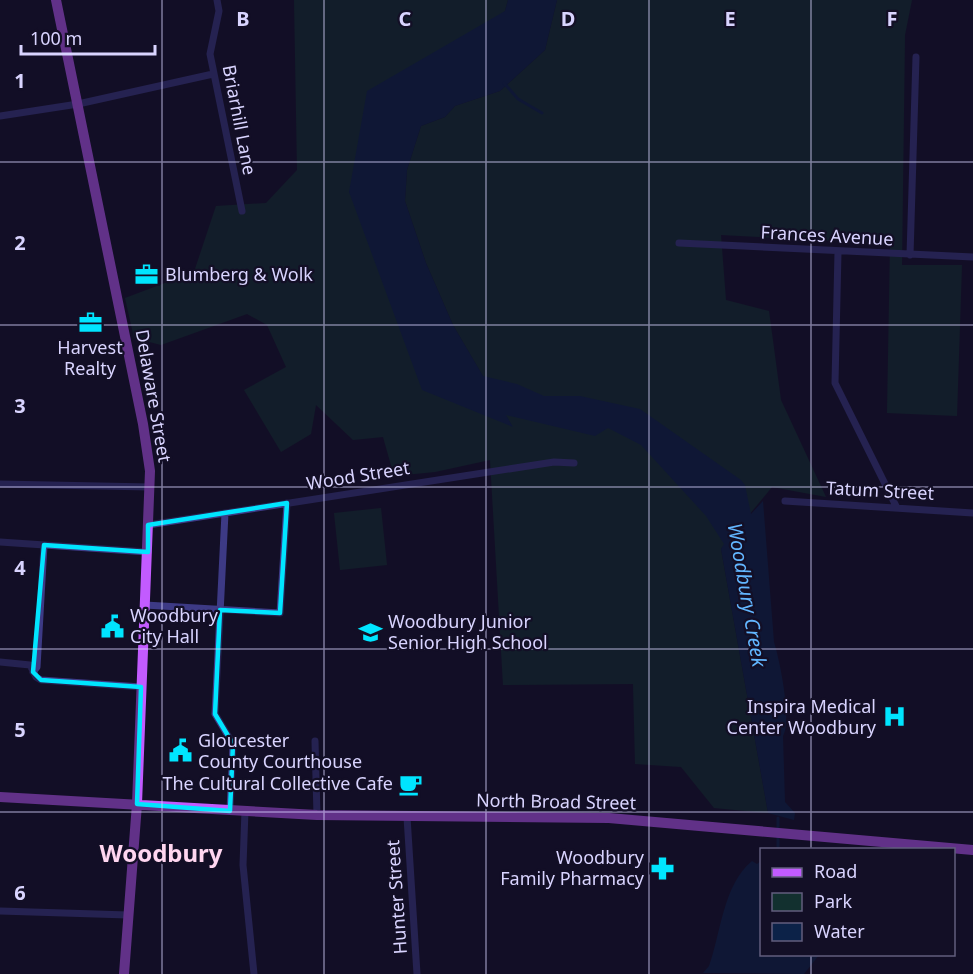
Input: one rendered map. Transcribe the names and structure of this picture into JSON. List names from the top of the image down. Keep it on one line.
{"streets":{"main road":["Delaware Street","North Broad Street"],"street":["Briarhill Lane","Frances Avenue","Wood Street","Tatum Street","Hunter Street"]},"crossings":[["Delaware Street","Wood Street"],["Delaware Street","North Broad Street"],["North Broad Street","Hunter Street"]],"districts":["Woodbury"],"water":["Woodbury Creek"],"places":{"office":["Blumberg & Wolk","Harvest Realty"],"public building":["Woodbury City Hall","Gloucester County Courthouse"],"school or university":["Woodbury Junior Senior High School"],"hospital":["Inspira Medical Center Woodbury"],"cafe":["The Cultural Collective Cafe"],"pharmacy":["Woodbury Family Pharmacy"]},"legend":["Road","Park","Water"],"scale_bar":"100 m","grid":{"columns":["B","C","D","E","F"],"rows":["1","2","3","4","5","6"]}}
